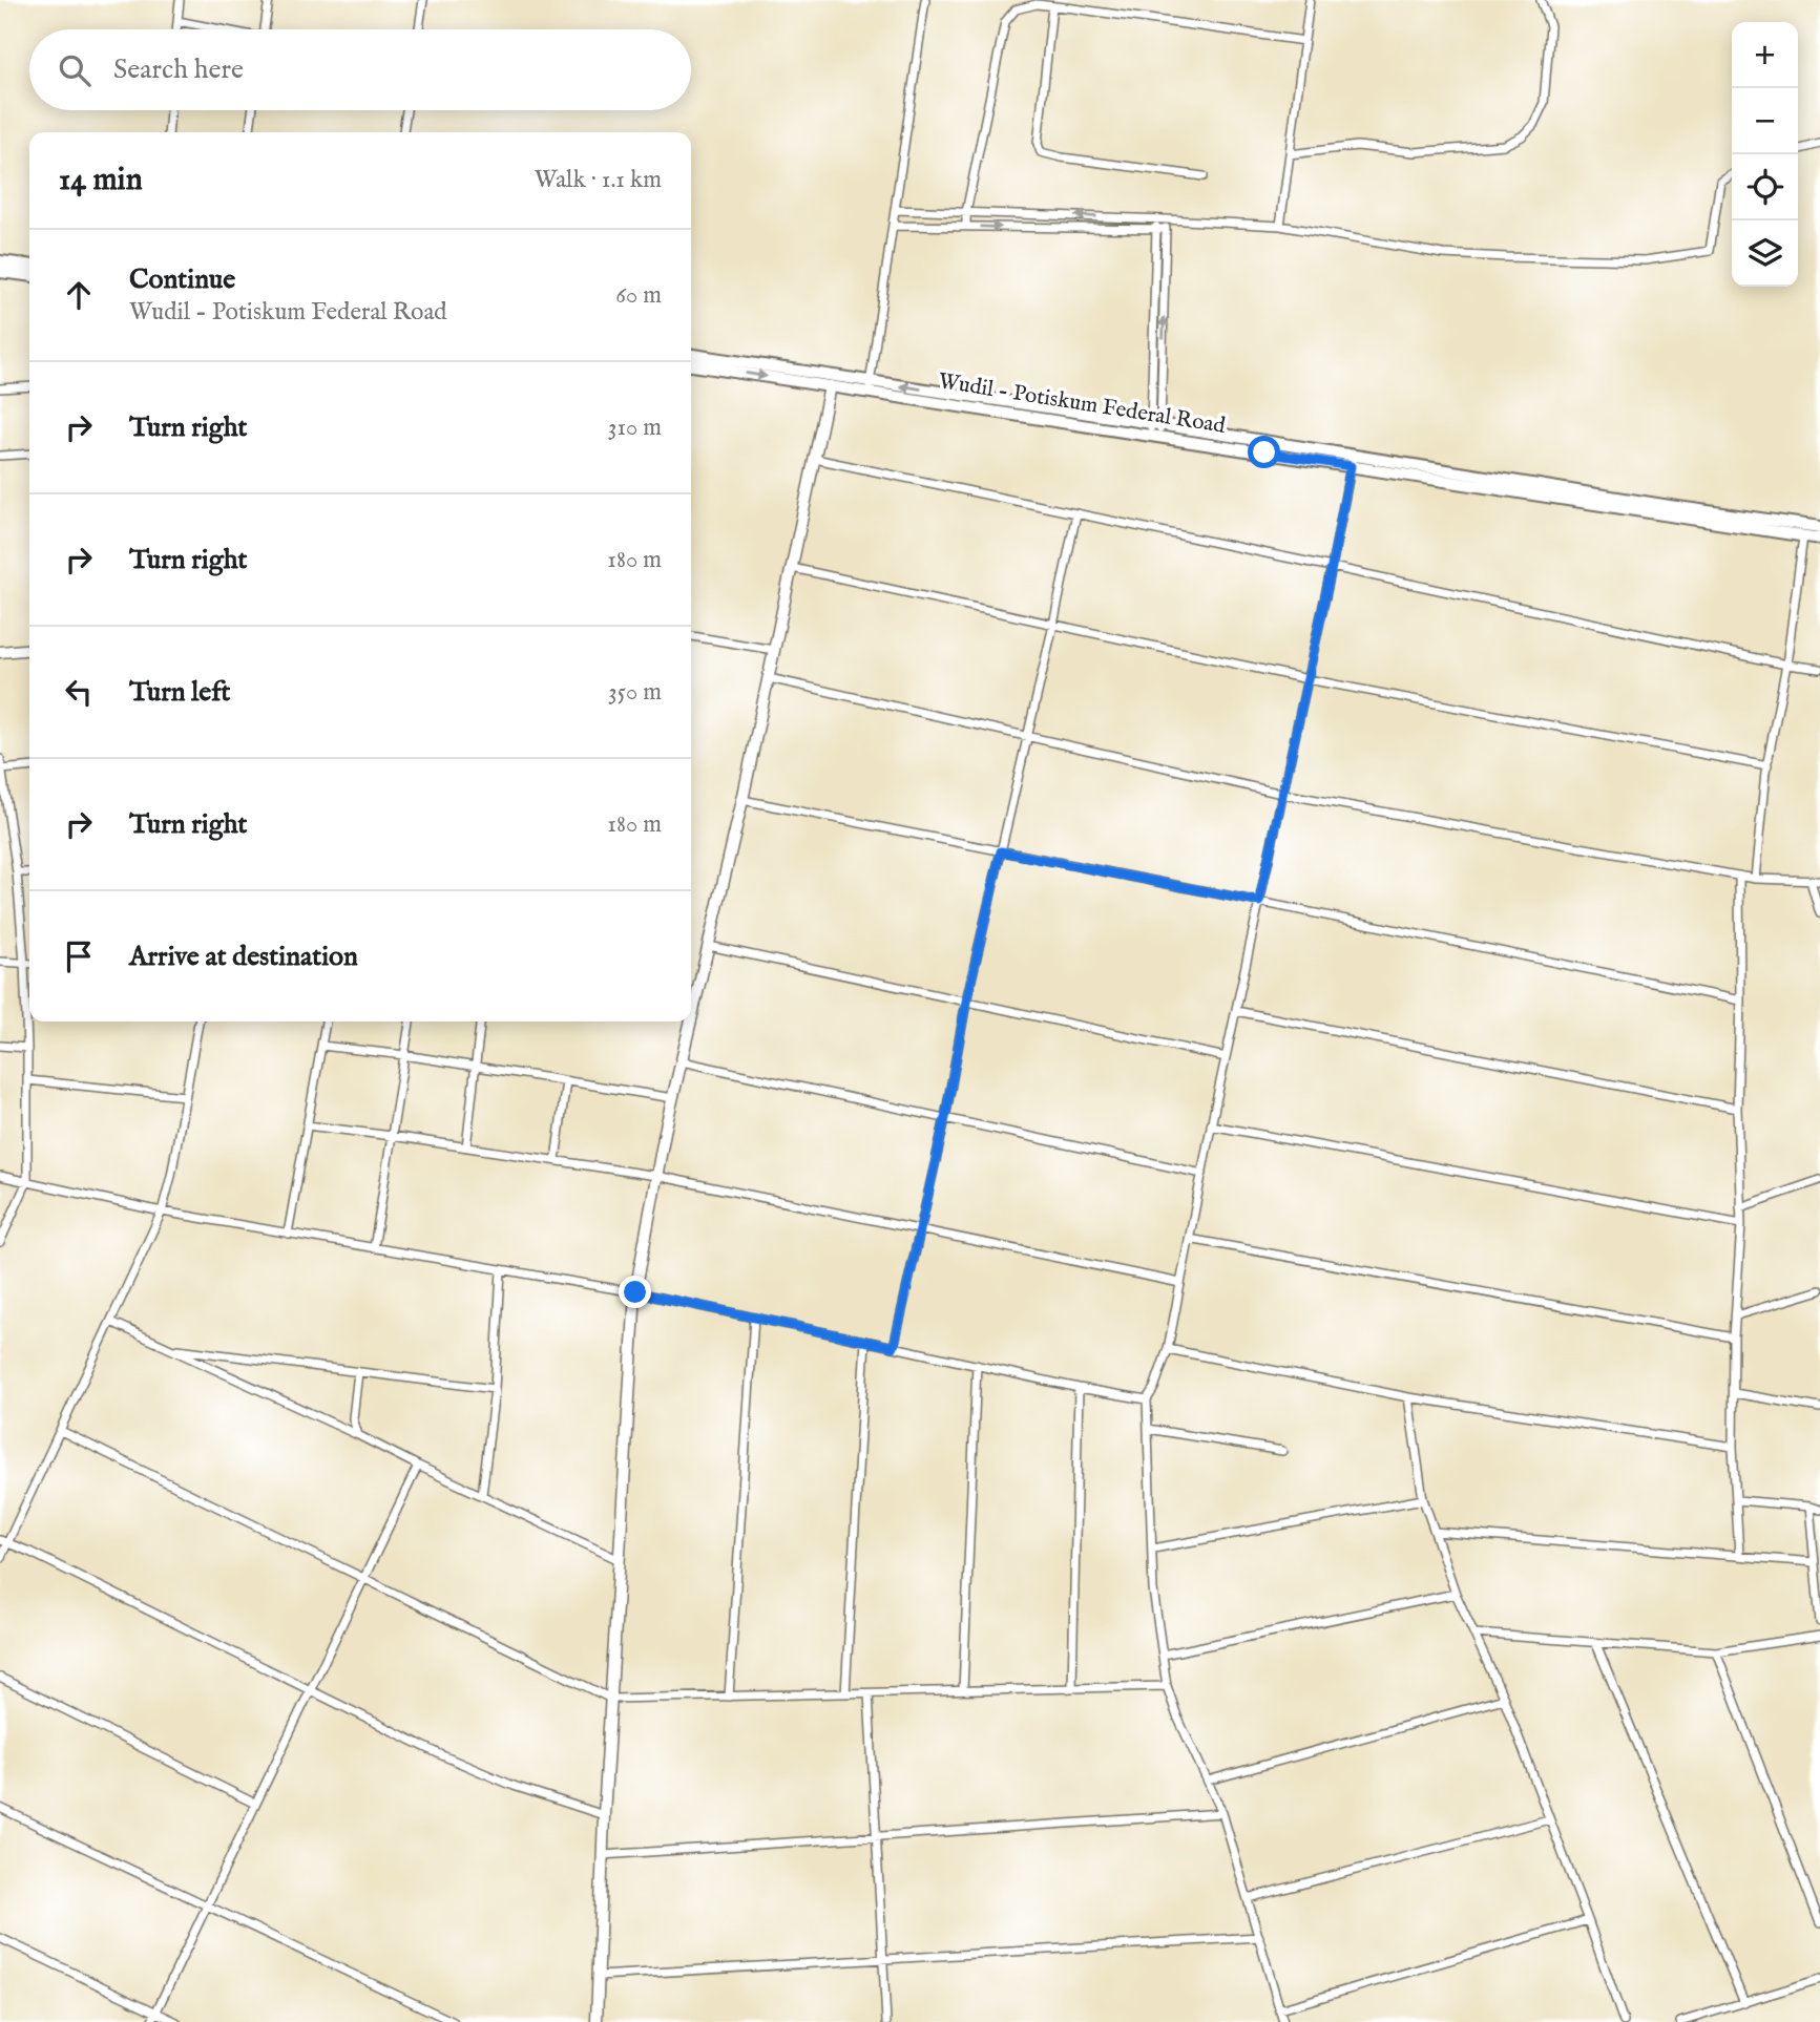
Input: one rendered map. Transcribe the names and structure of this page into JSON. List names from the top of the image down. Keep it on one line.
{"streets":{"main road":["Wudil - Potiskum Federal Road"]},"page":{"map_buttons":["+","−"],"search":"Search here","heading":["14 min","Walk · 1.1 km"],"list":[["Continue","Wudil - Potiskum Federal Road","60 m"],["Turn right","310 m"],["Turn right","180 m"],["Turn left","350 m"],["Turn right","180 m"],"Arrive at destination"]}}
